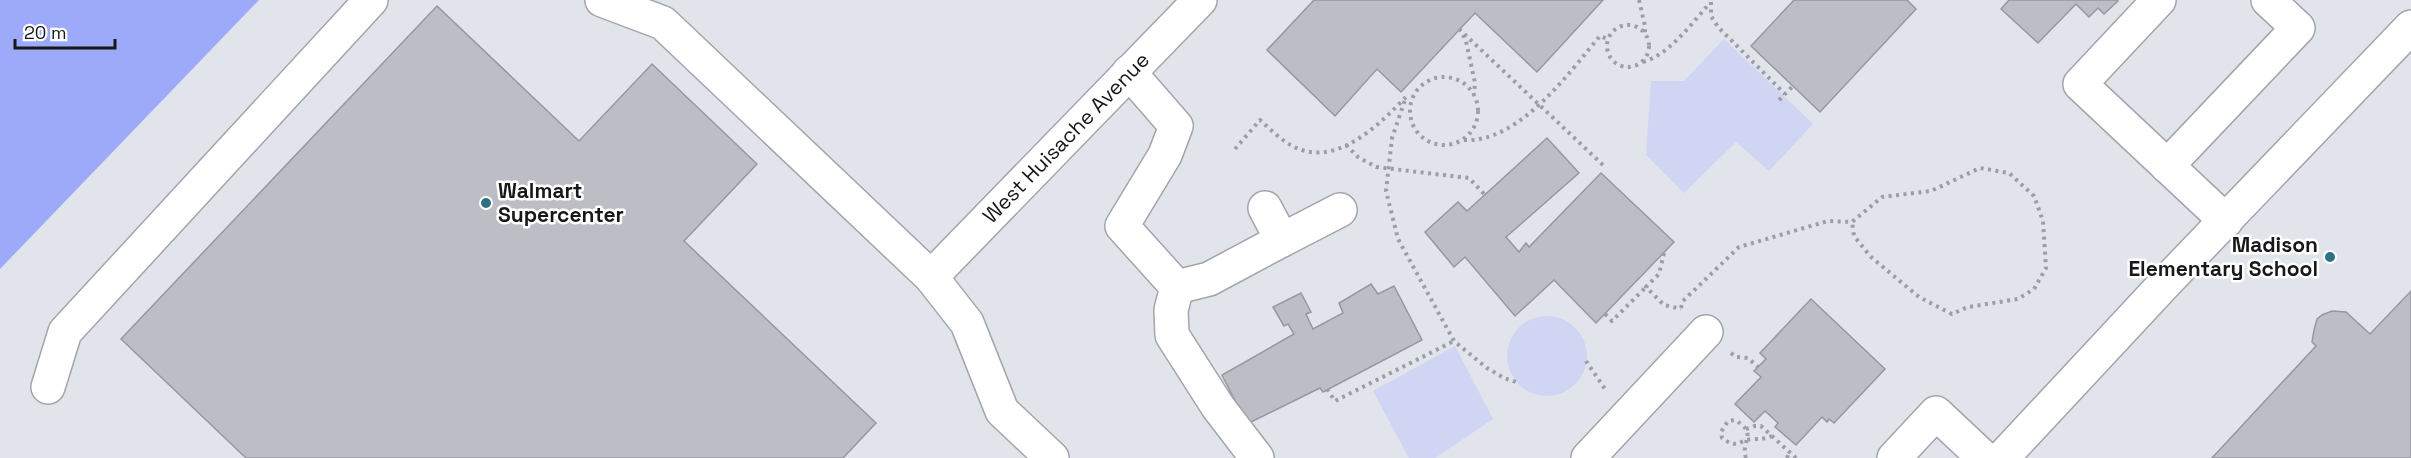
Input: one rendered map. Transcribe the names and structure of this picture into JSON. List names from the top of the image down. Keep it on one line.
{"streets":{"street":["West Huisache Avenue"]},"places":["Walmart Supercenter","Madison Elementary School"],"scale_bar":"20 m"}
